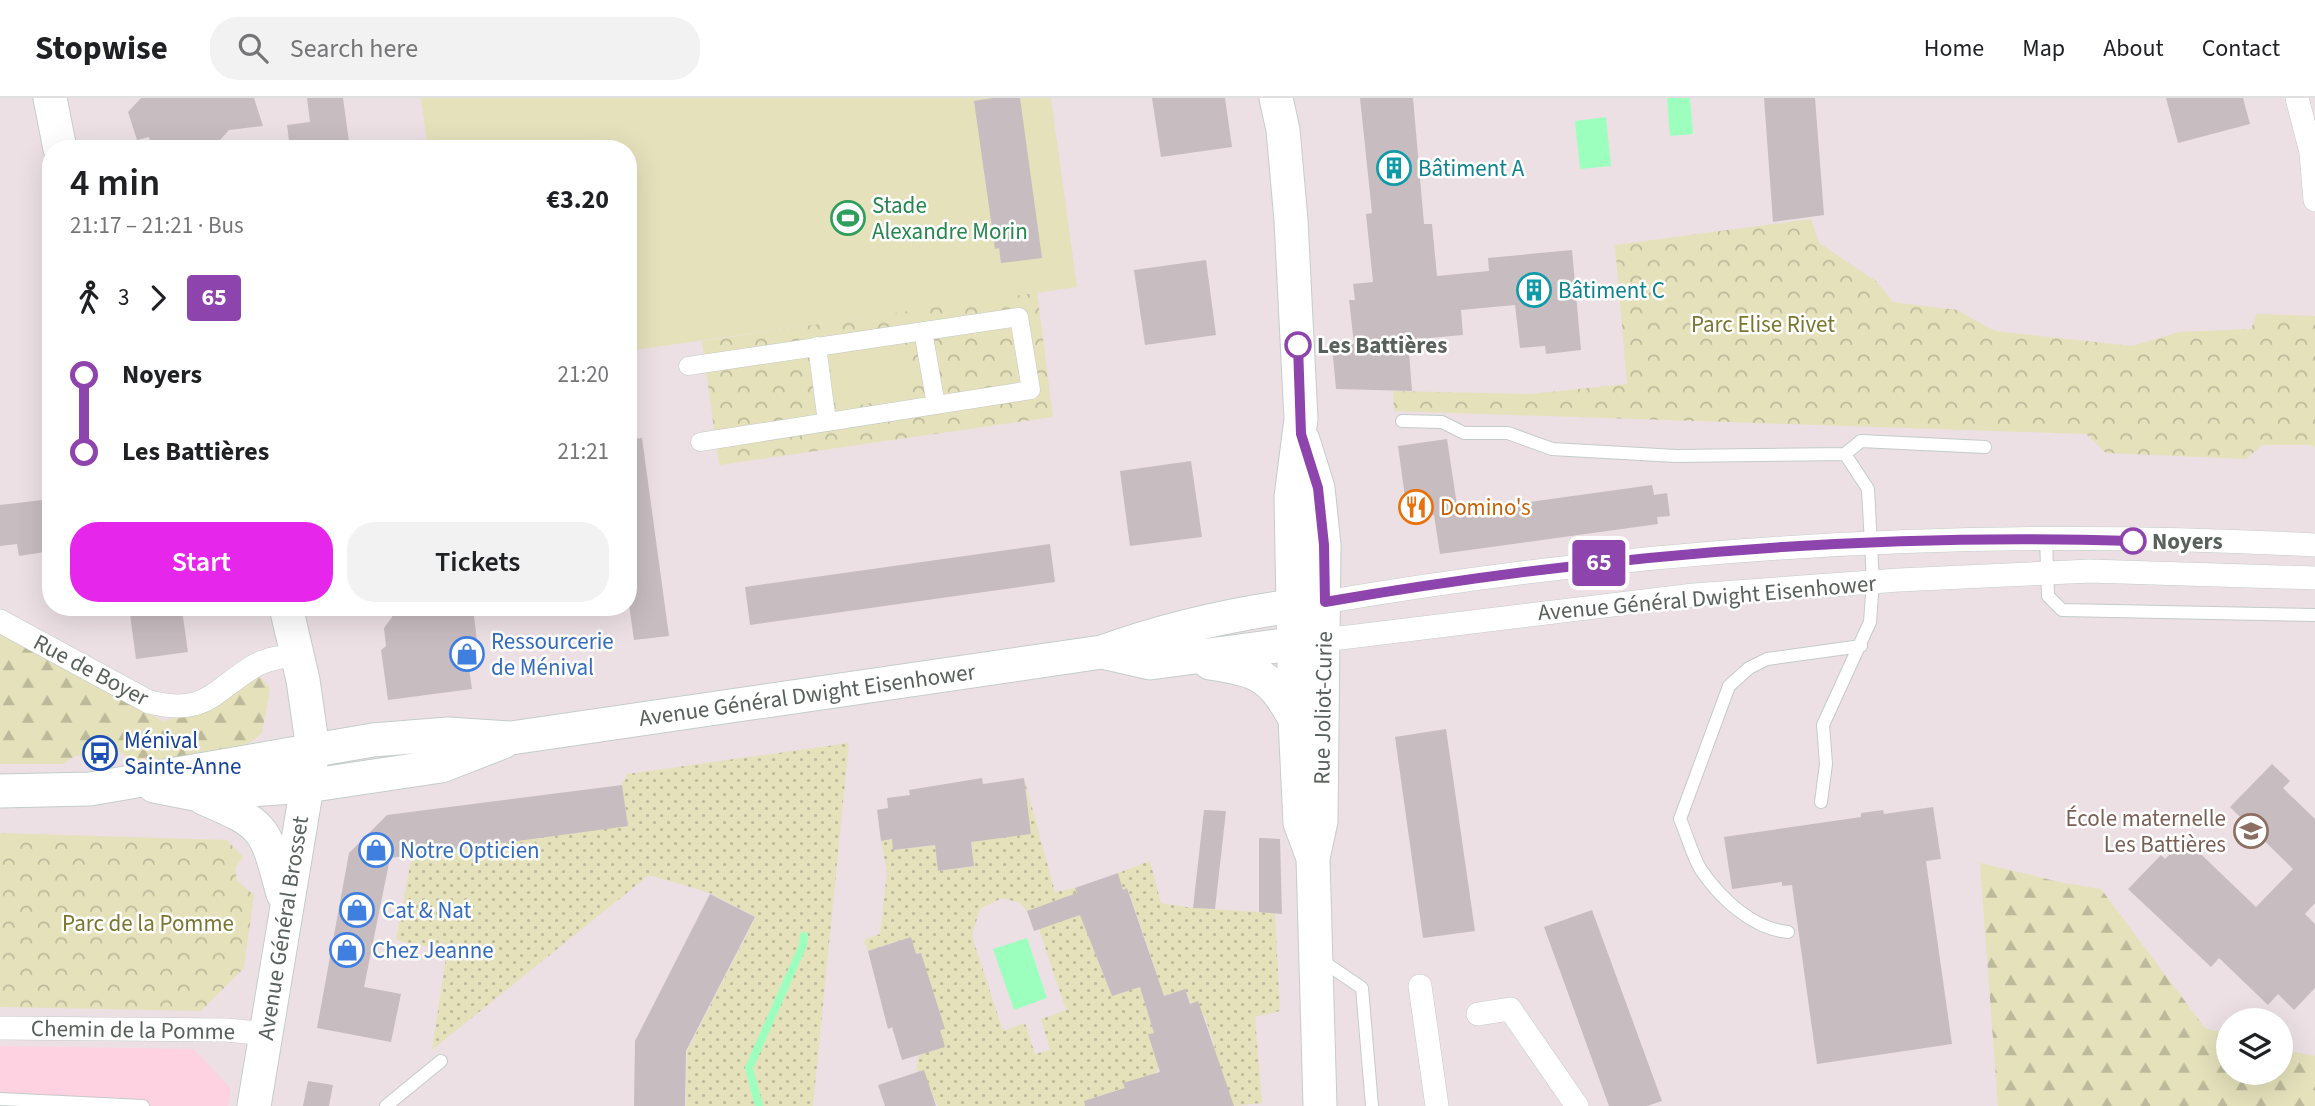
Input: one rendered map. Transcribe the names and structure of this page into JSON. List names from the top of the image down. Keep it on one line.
{"streets":{"main road":["Avenue Général Dwight Eisenhower","Rue Joliot-Curie","Avenue Général Brosset"],"street":["Rue de Boyer","Chemin de la Pomme"]},"crossings":[["Avenue Général Dwight Eisenhower","Rue Joliot-Curie"],["Avenue Général Dwight Eisenhower","Avenue Général Brosset"],["Rue de Boyer","Avenue Général Brosset"],["Avenue Général Brosset","Chemin de la Pomme"]],"parks":["Parc Elise Rivet","Parc de la Pomme"],"places":{"building":["Bâtiment A","Bâtiment C"],"sports":["Stade Alexandre Morin"],"other":["Les Battières","Noyers"],"restaurant":["Domino's"],"shop":["Ressourcerie de Ménival","Notre Opticien","Cat & Nat","Chez Jeanne"],"bus stop":["Ménival Sainte-Anne"],"school or university":["École maternelle Les Battières"]},"lines":["bus line 65"],"page":{"header":"Stopwise","search":"Search here","nav":["Home","Map","About","Contact"],"on_map":"65","heading":["4 min","21:17 – 21:21 · Bus","€3.20"],"legs":["3","65"],"list":[{"name":"Noyers","value":"21:20"},{"name":"Les Battières","value":"21:21"}],"buttons":["Start","Tickets"]}}
